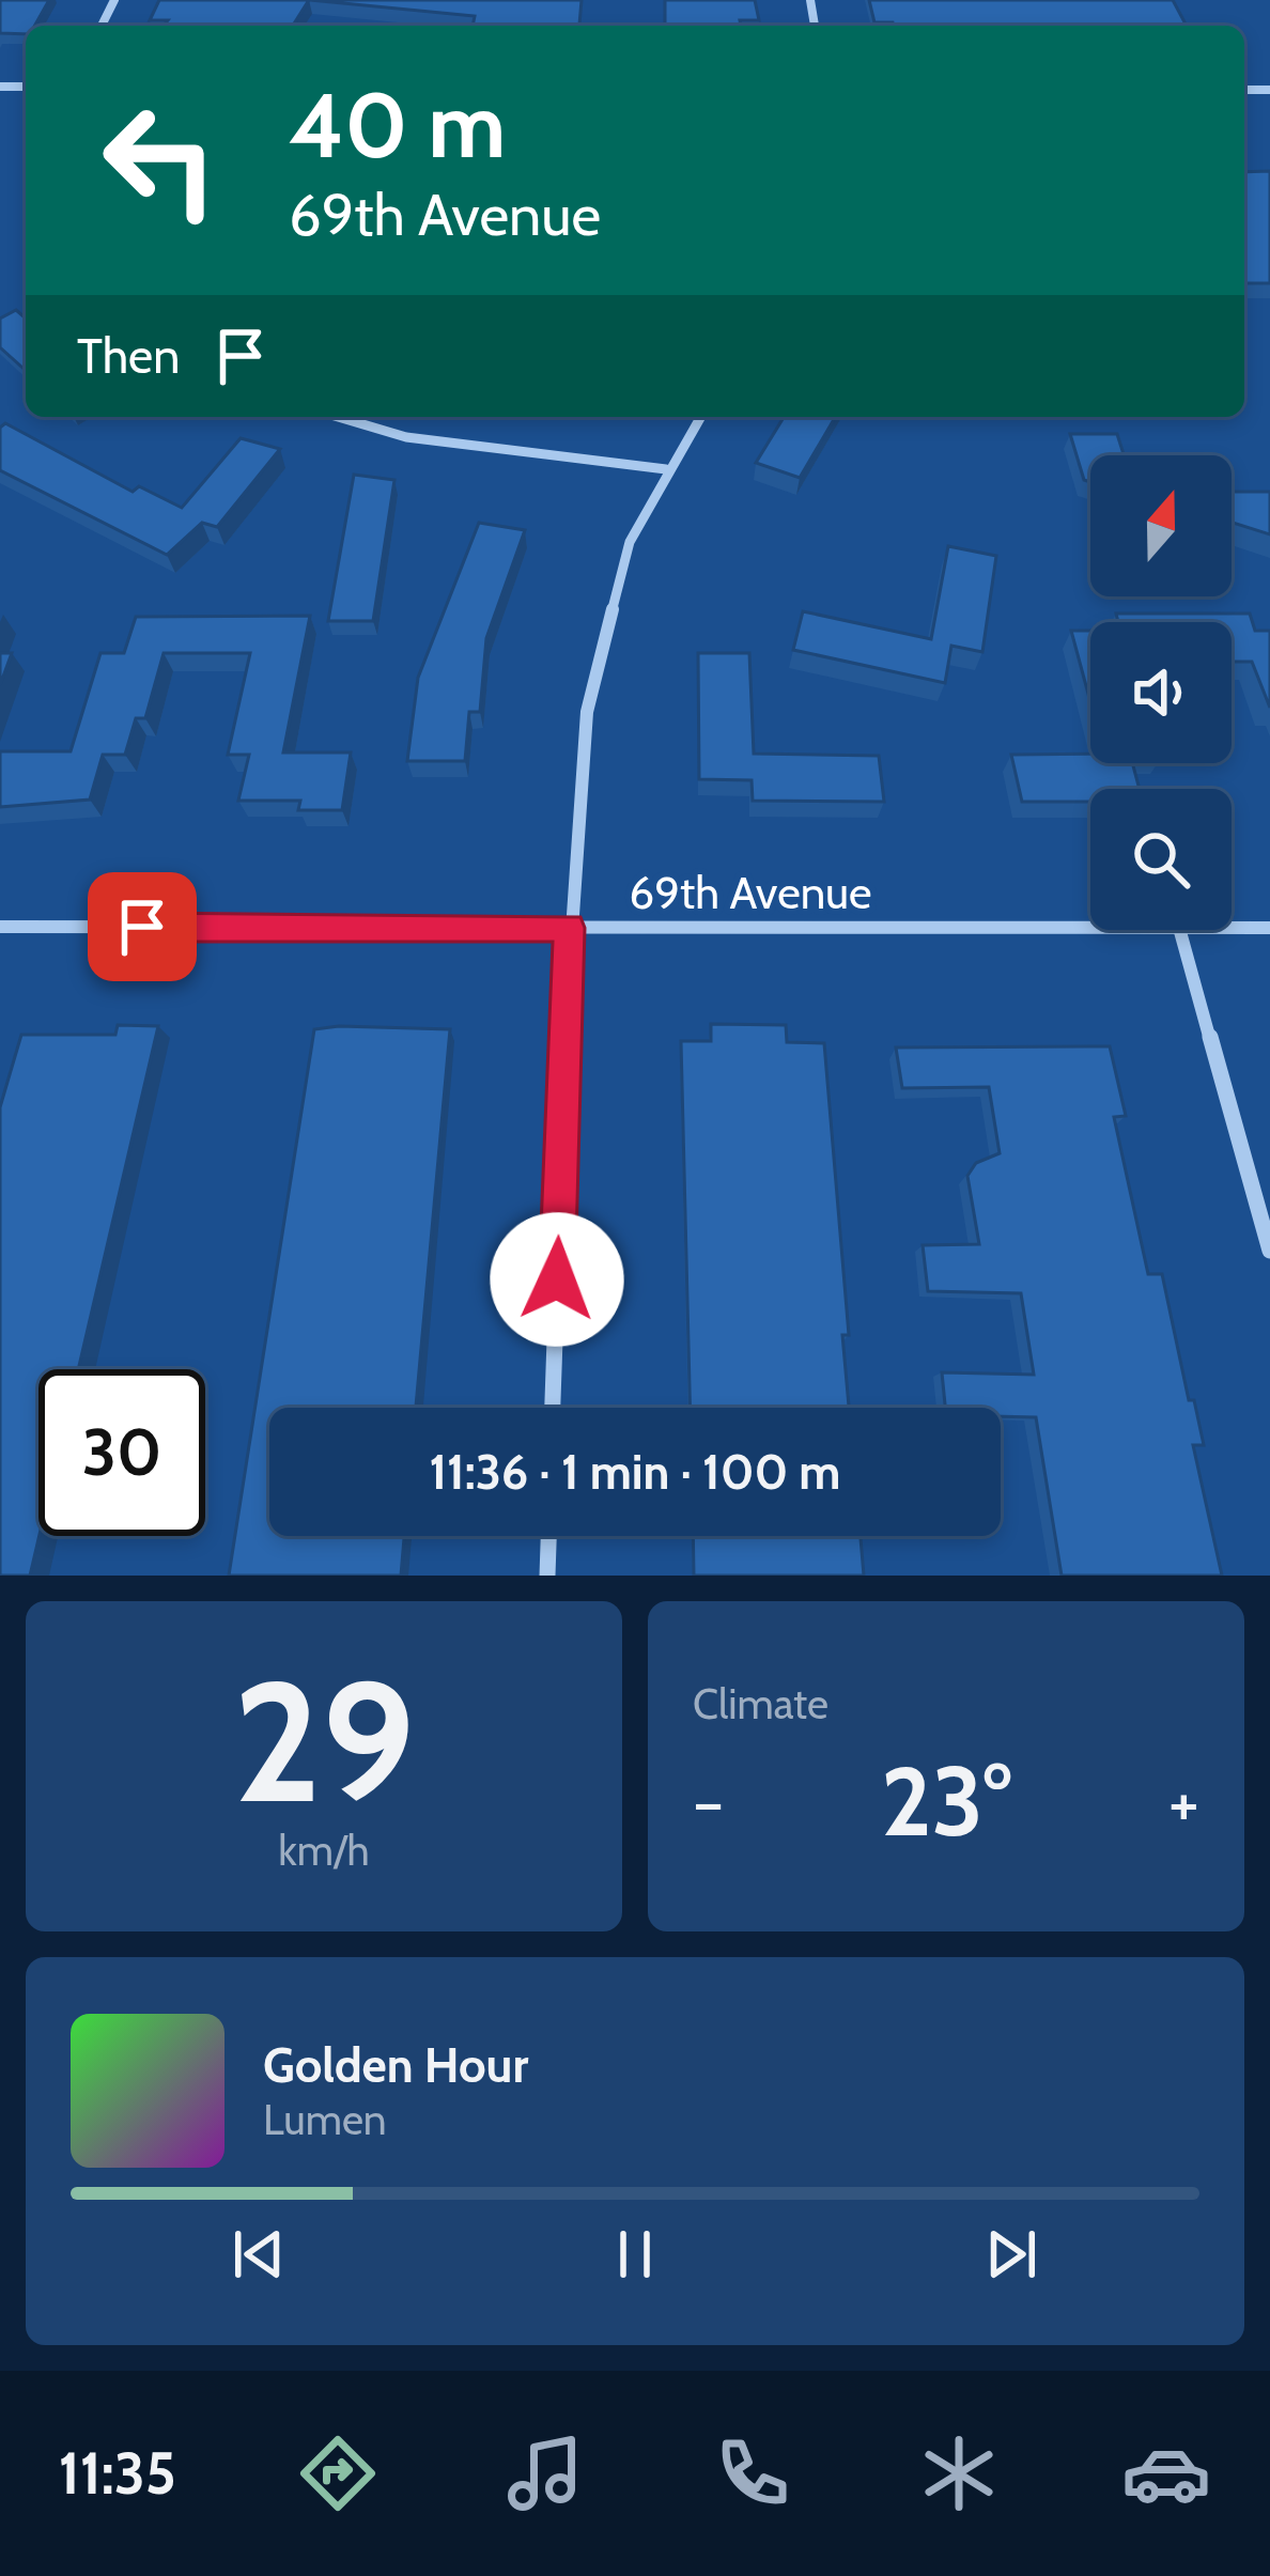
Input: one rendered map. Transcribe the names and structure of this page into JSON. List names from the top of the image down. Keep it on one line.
{"streets":{"street":["69th Avenue"]},"north":"top","page":{"turn":["40 m","69th Avenue"],"then":"Then","limit":"30","trip":"11:36 · 1 min · 100 m","tile":[["29","km/h"],"Climate"],"heat":["−","23°","+"],"song":["Golden Hour","Lumen"],"tabs":"11:35"}}
